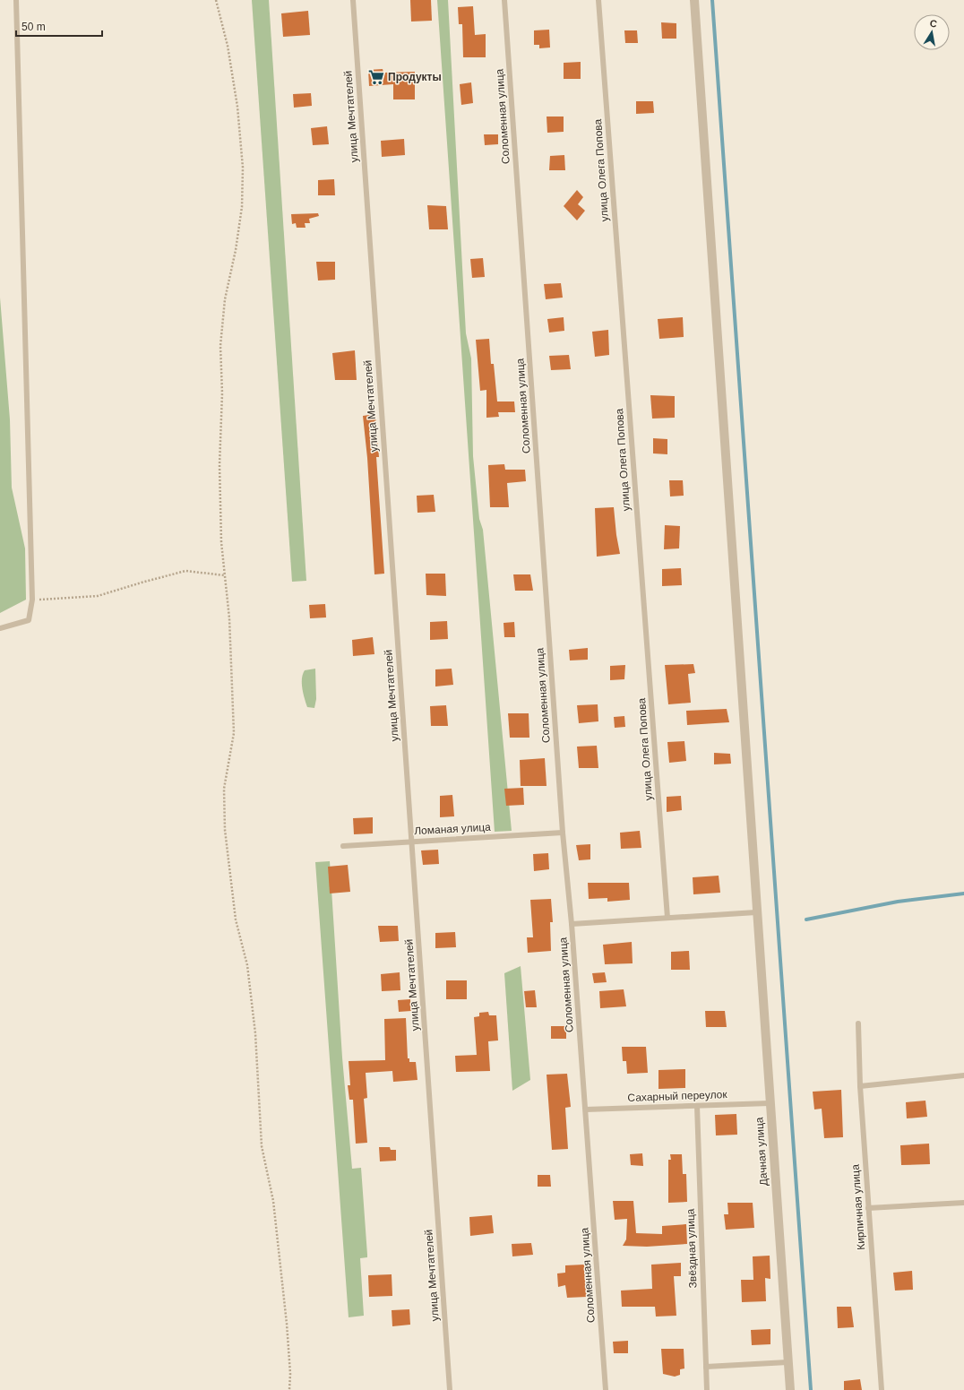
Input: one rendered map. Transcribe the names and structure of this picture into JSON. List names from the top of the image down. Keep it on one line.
{"streets":{"street":["Дачная улица"],"lane":["улица Мечтателей","Соломенная улица","улица Олега Попова","Ломаная улица","Сахарный переулок","Кирпичная улица","Звёздная улица"]},"crossings":[["улица Мечтателей","Ломаная улица"],["Соломенная улица","Ломаная улица"],["Соломенная улица","Сахарный переулок"],["Сахарный переулок","Дачная улица"],["Сахарный переулок","Звёздная улица"]],"places":{"supermarket":["Продукты"]},"scale_bar":"50 m","north":"top"}
